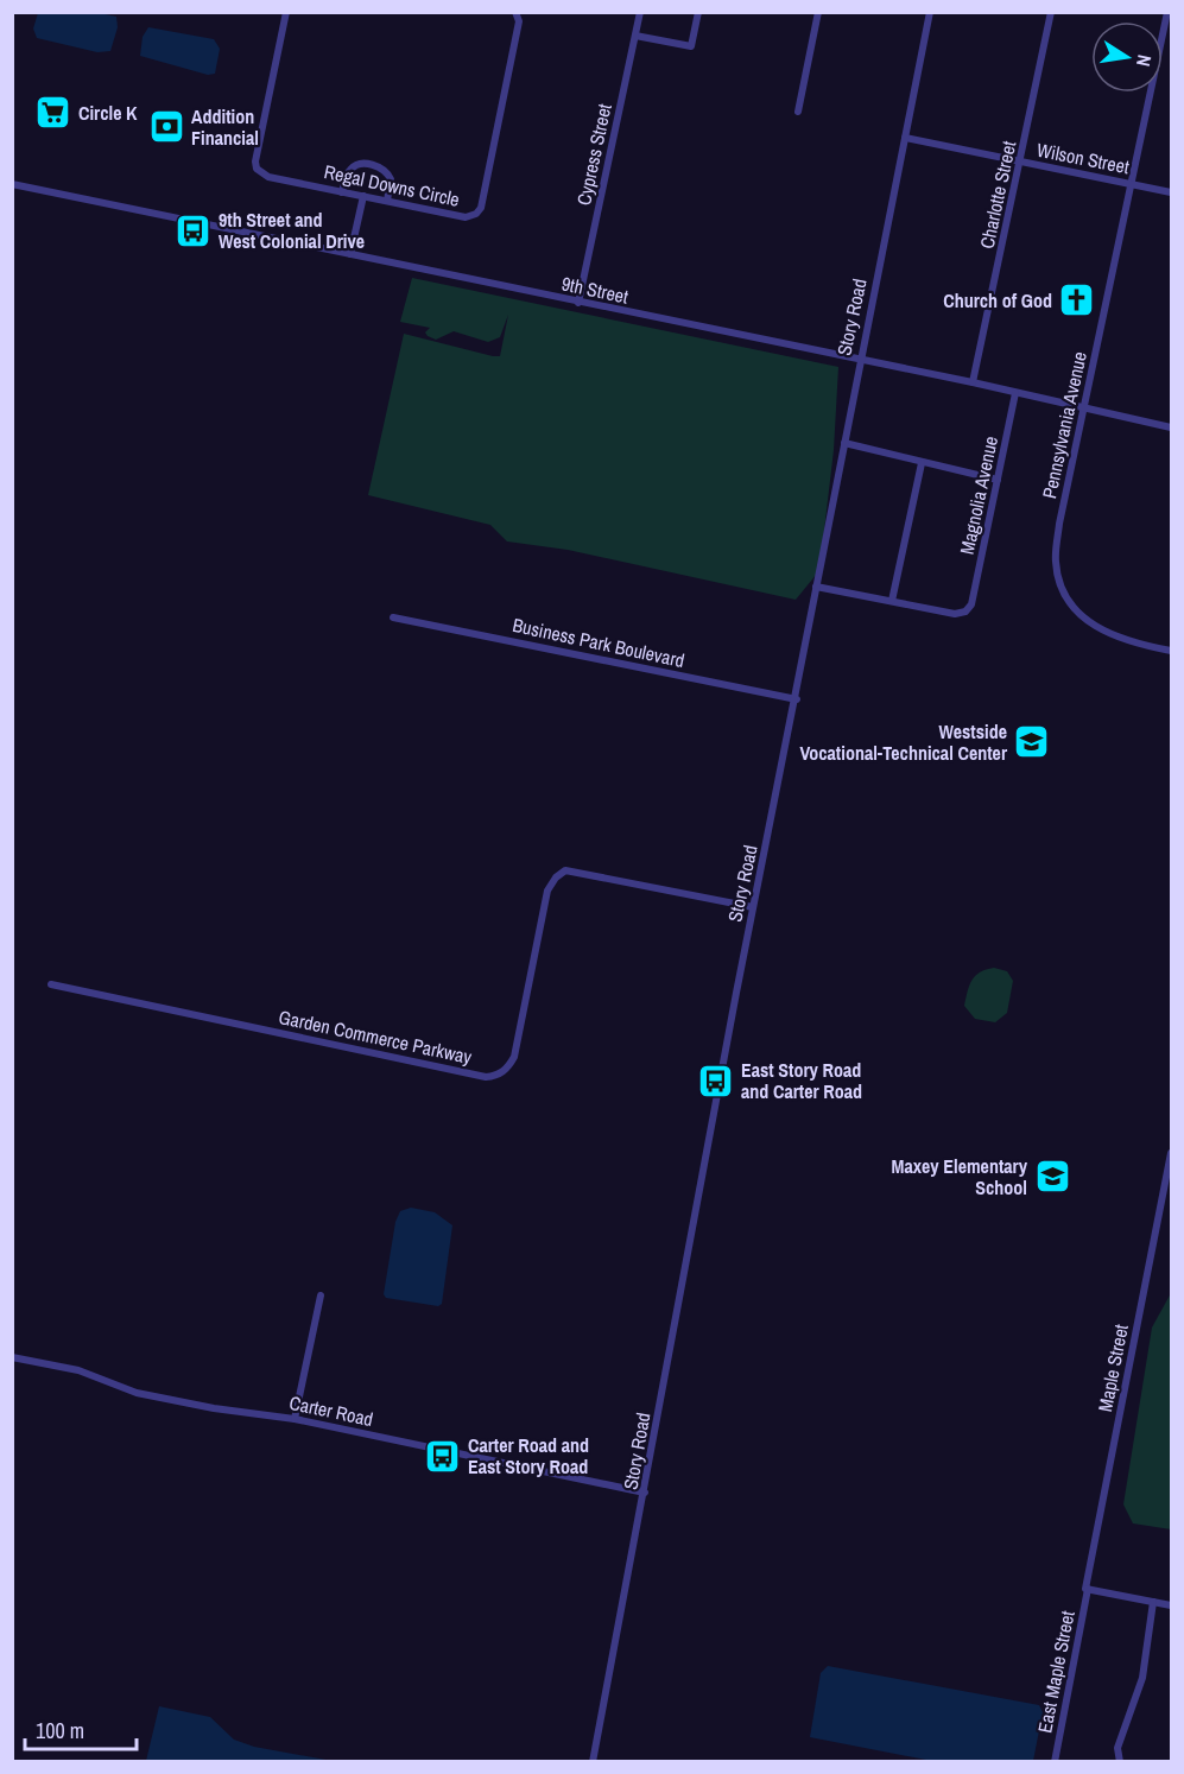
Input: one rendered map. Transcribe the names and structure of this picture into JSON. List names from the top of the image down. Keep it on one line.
{"streets":{"street":["Cypress Street","Wilson Street","Regal Downs Circle","Charlotte Street","9th Street","Story Road","Pennsylvania Avenue","Magnolia Avenue","Business Park Boulevard","Garden Commerce Parkway","Maple Street","Carter Road","East Maple Street"]},"crossings":[["Cypress Street","9th Street"],["Wilson Street","Charlotte Street"],["Wilson Street","Story Road"],["Wilson Street","Pennsylvania Avenue"],["Charlotte Street","9th Street"],["9th Street","Story Road"],["9th Street","Pennsylvania Avenue"],["9th Street","Magnolia Avenue"],["Story Road","Business Park Boulevard"],["Story Road","Garden Commerce Parkway"],["Story Road","Carter Road"],["Maple Street","East Maple Street"]],"places":{"supermarket":["Circle K"],"bank":["Addition Financial"],"bus stop":["9th Street and West Colonial Drive","East Story Road and Carter Road","Carter Road and East Story Road"],"church":["Church of God"],"school or university":["Westside Vocational-Technical Center","Maxey Elementary School"]},"scale_bar":"100 m","north":"right"}
